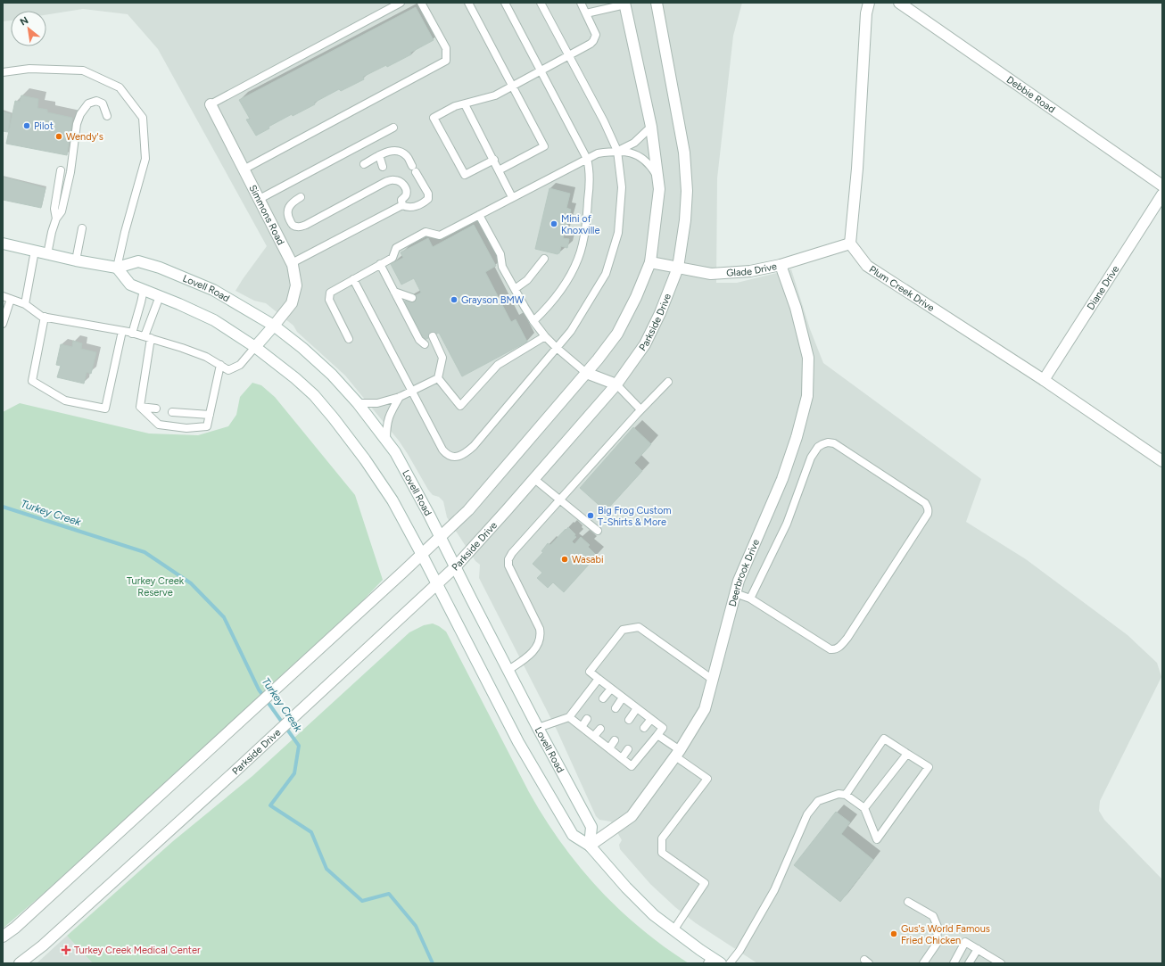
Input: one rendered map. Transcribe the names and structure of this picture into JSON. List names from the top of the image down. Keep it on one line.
{"streets":{"street":["Debbie Road","Simmons Road","Glade Drive","Diane Drive","Lovell Road","Plum Creek Drive","Parkside Drive","Deerbrook Drive"]},"crossings":[["Simmons Road","Lovell Road"],["Glade Drive","Plum Creek Drive"],["Glade Drive","Parkside Drive"],["Glade Drive","Deerbrook Drive"],["Diane Drive","Plum Creek Drive"],["Lovell Road","Parkside Drive"],["Lovell Road","Deerbrook Drive"]],"water":["Turkey Creek"],"parks":["Turkey Creek Reserve"],"places":{"other":["Pilot","Wendy's","Mini of Knoxville","Grayson BMW","Big Frog Custom T-Shirts & More","Wasabi","Gus's World Famous Fried Chicken"],"health":["Turkey Creek Medical Center"]},"north":"top left"}
